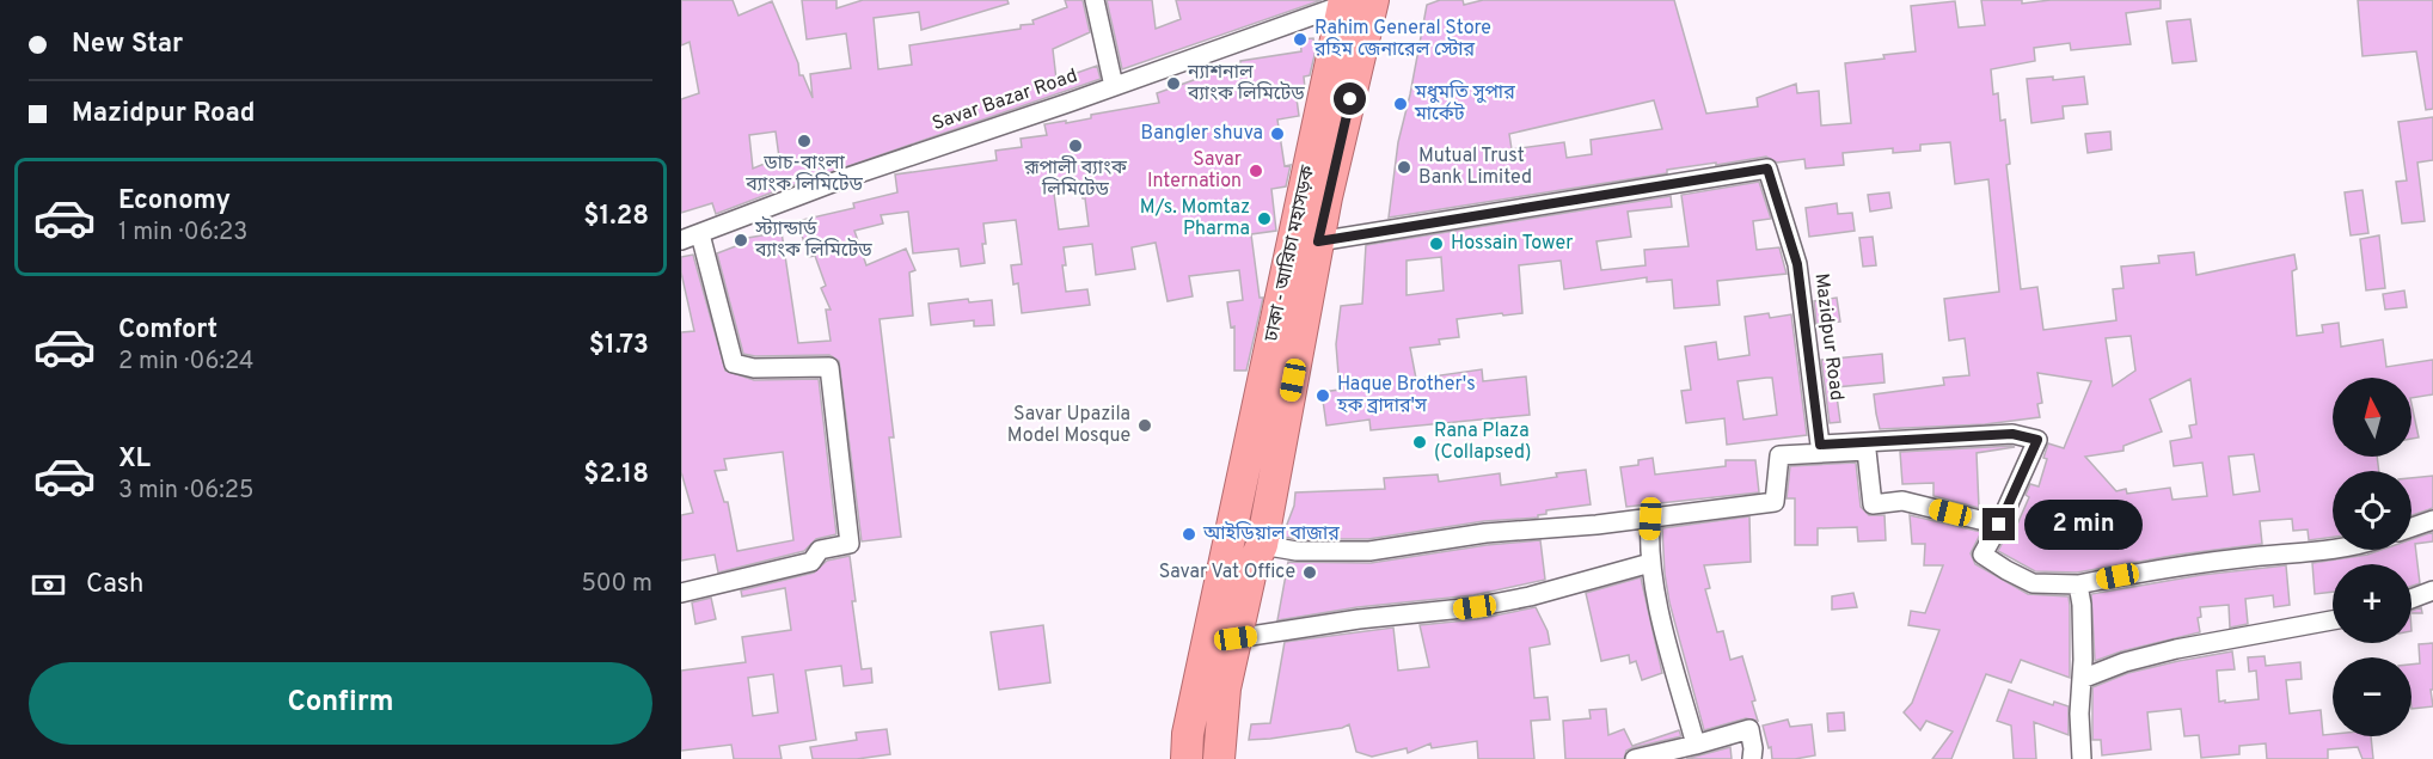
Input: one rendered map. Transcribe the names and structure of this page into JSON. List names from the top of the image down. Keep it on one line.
{"streets":{"highway":["ঢাকা - আরিচা মহাসড়ক"],"street":["Savar Bazar Road","Mazidpur Road"]},"crossings":[["Savar Bazar Road","ঢাকা - আরিচা মহাসড়ক"],["ঢাকা - আরিচা মহাসড়ক","Mazidpur Road"]],"places":["Rahim General Store রহিম জেনারেল স্টোর","ন্যাশনাল ব্যাংক লিমিটেড","মধুমতি সুপার মার্কেট","Bangler shuva","ডাচ-বাংলা ব্যাংক লিমিটেড","রূপালী ব্যাংক লিমিটেড","Mutual Trust Bank Limited","Savar Internation","M/s. Momtaz Pharma","স্ট্যান্ডার্ড ব্যাংক লিমিটেড","Hossain Tower","Haque Brother's হক ব্রাদার'স","Savar Upazila Model Mosque","Rana Plaza (Collapsed)","আইডিয়াল বাজার","Savar Vat Office"],"north":"top","page":{"banner":["New Star","Mazidpur Road"],"list":[{"name":"Economy","note":"1 min · 06:23","value":"$1.28"},{"name":"Comfort","note":"2 min · 06:24","value":"$1.73"},{"name":"XL","note":"3 min · 06:25","value":"$2.18"}],"map_buttons":["+","−"],"bubble":"2 min","pay":["Cash","500 m"],"buttons":"Confirm"}}
